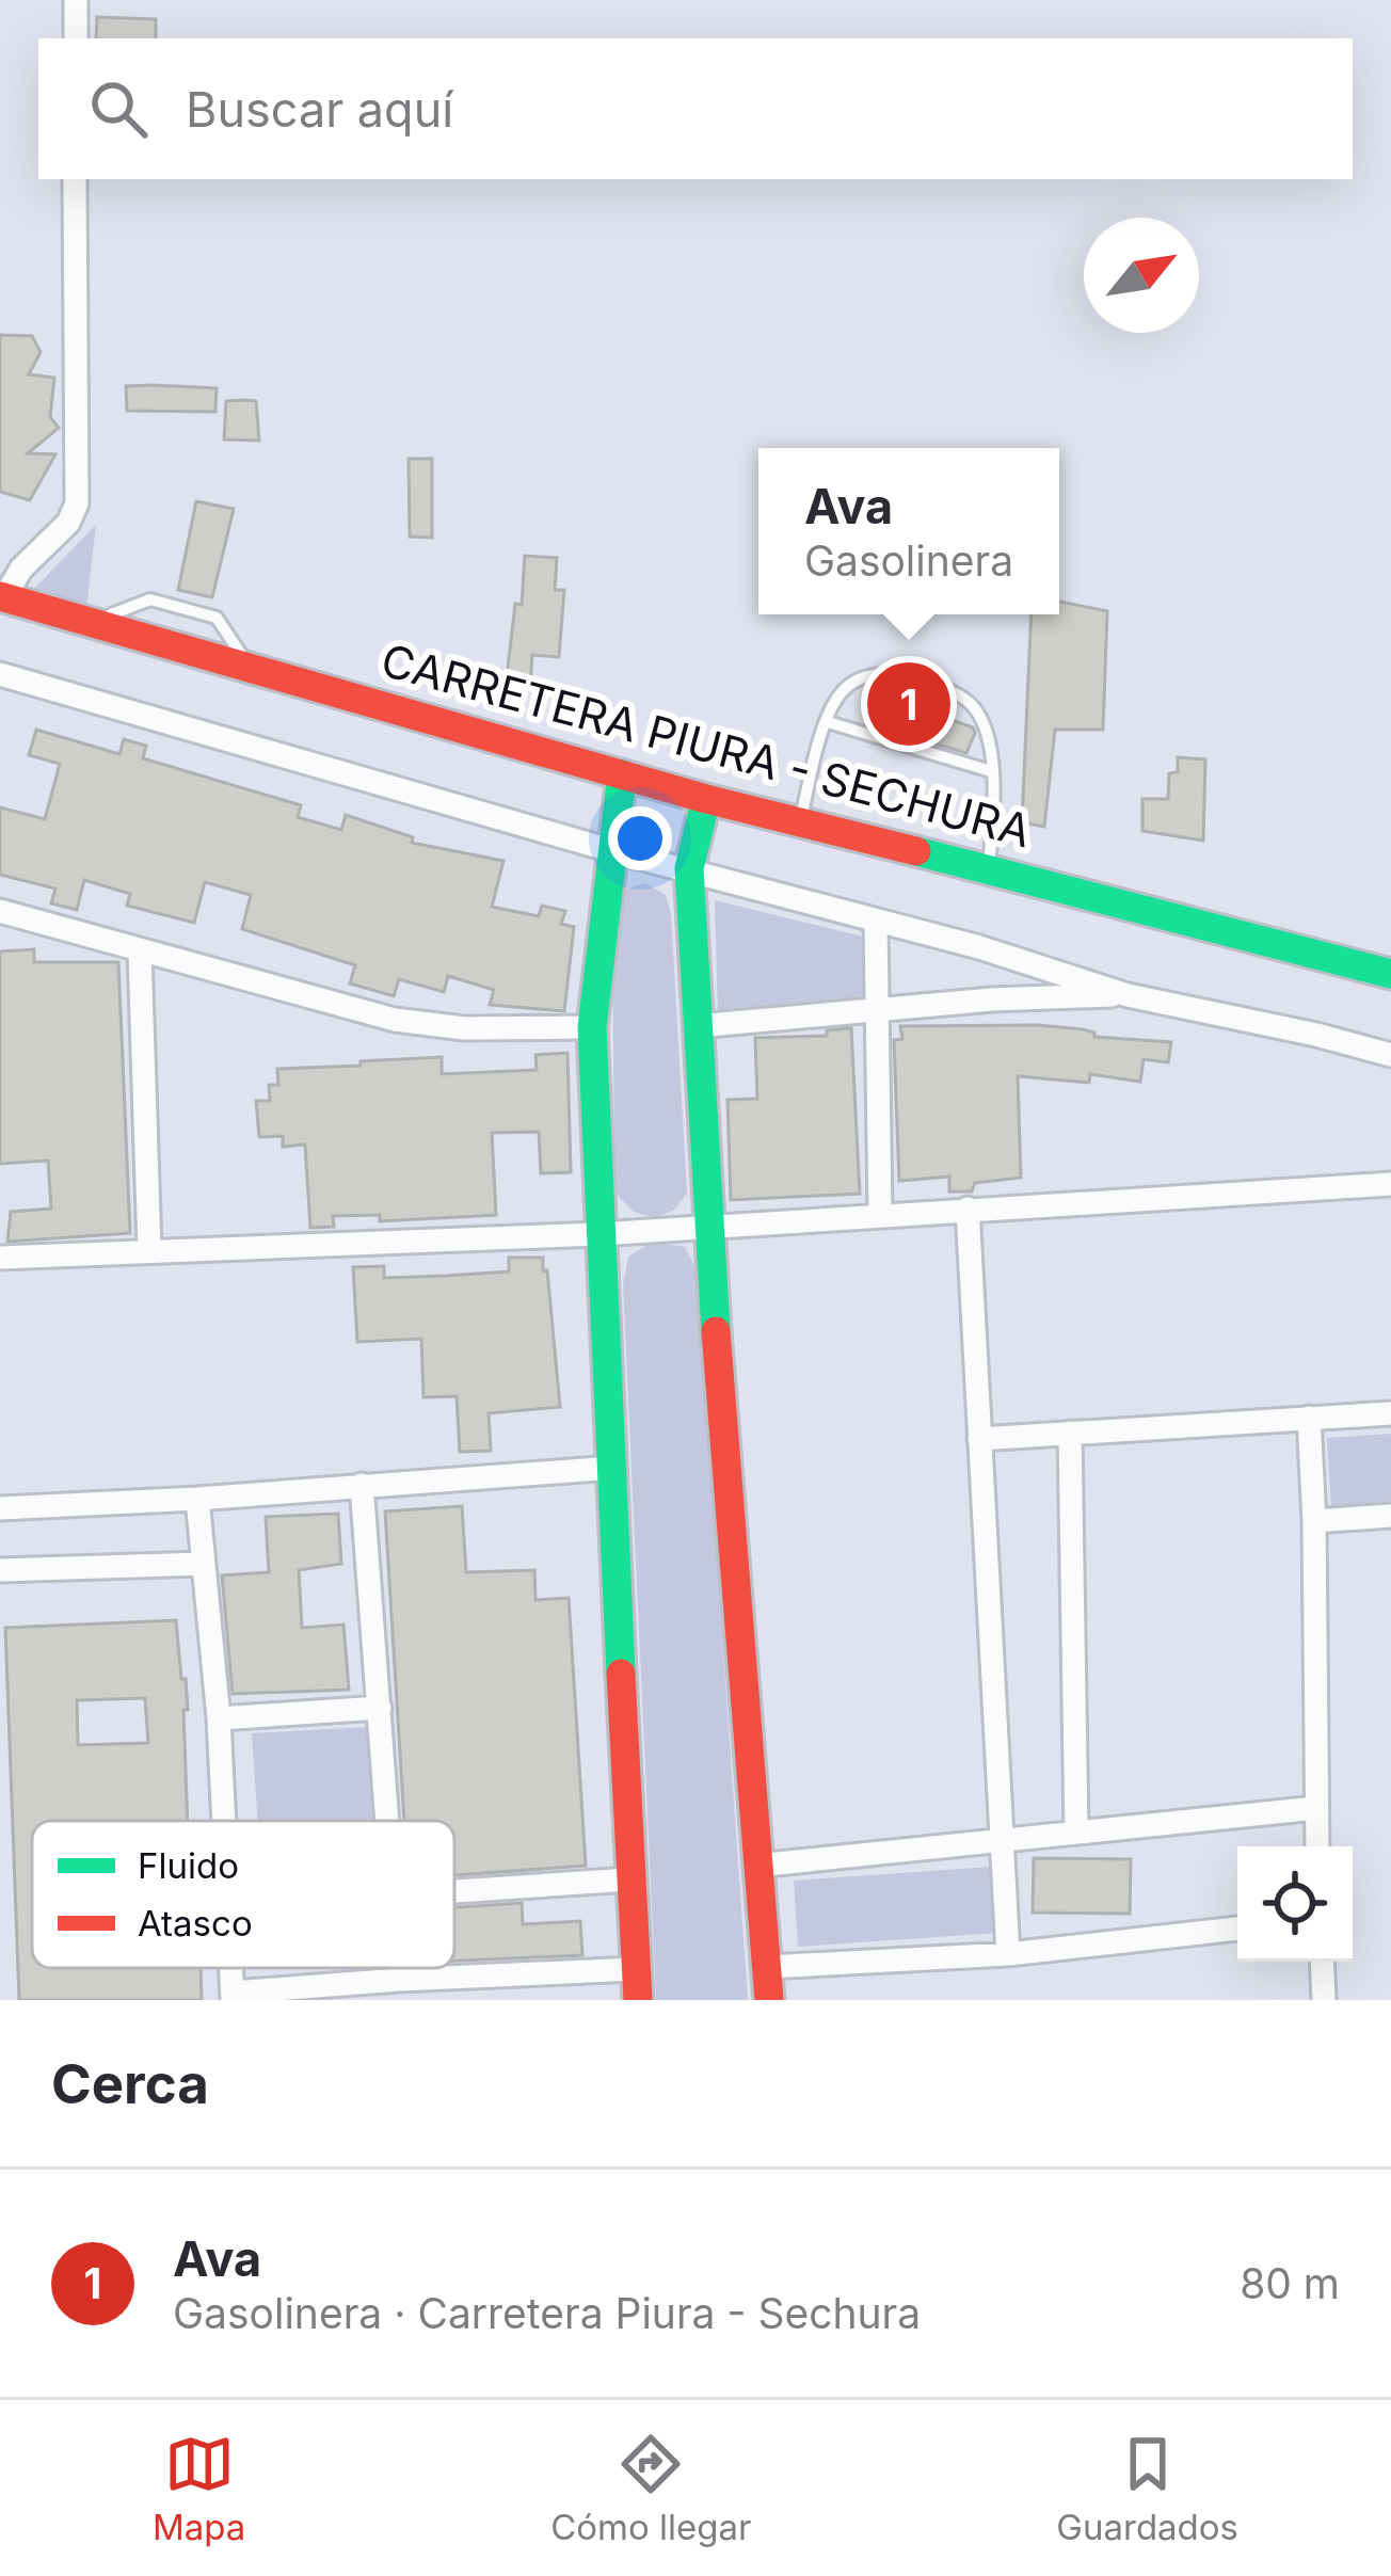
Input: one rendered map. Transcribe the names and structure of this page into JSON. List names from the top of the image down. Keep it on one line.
{"streets":{"street":["CARRETERA PIURA - SECHURA"]},"legend":["Fluido","Atasco"],"north":"top right","page":{"search":"Buscar aquí","popup":["Ava","Gasolinera"],"pins":"1","heading":"Cerca","list":[{"mark":"1","name":"Ava","note":"Gasolinera · Carretera Piura - Sechura","value":"80 m"}],"nav":["Mapa","Cómo llegar","Guardados"]}}
